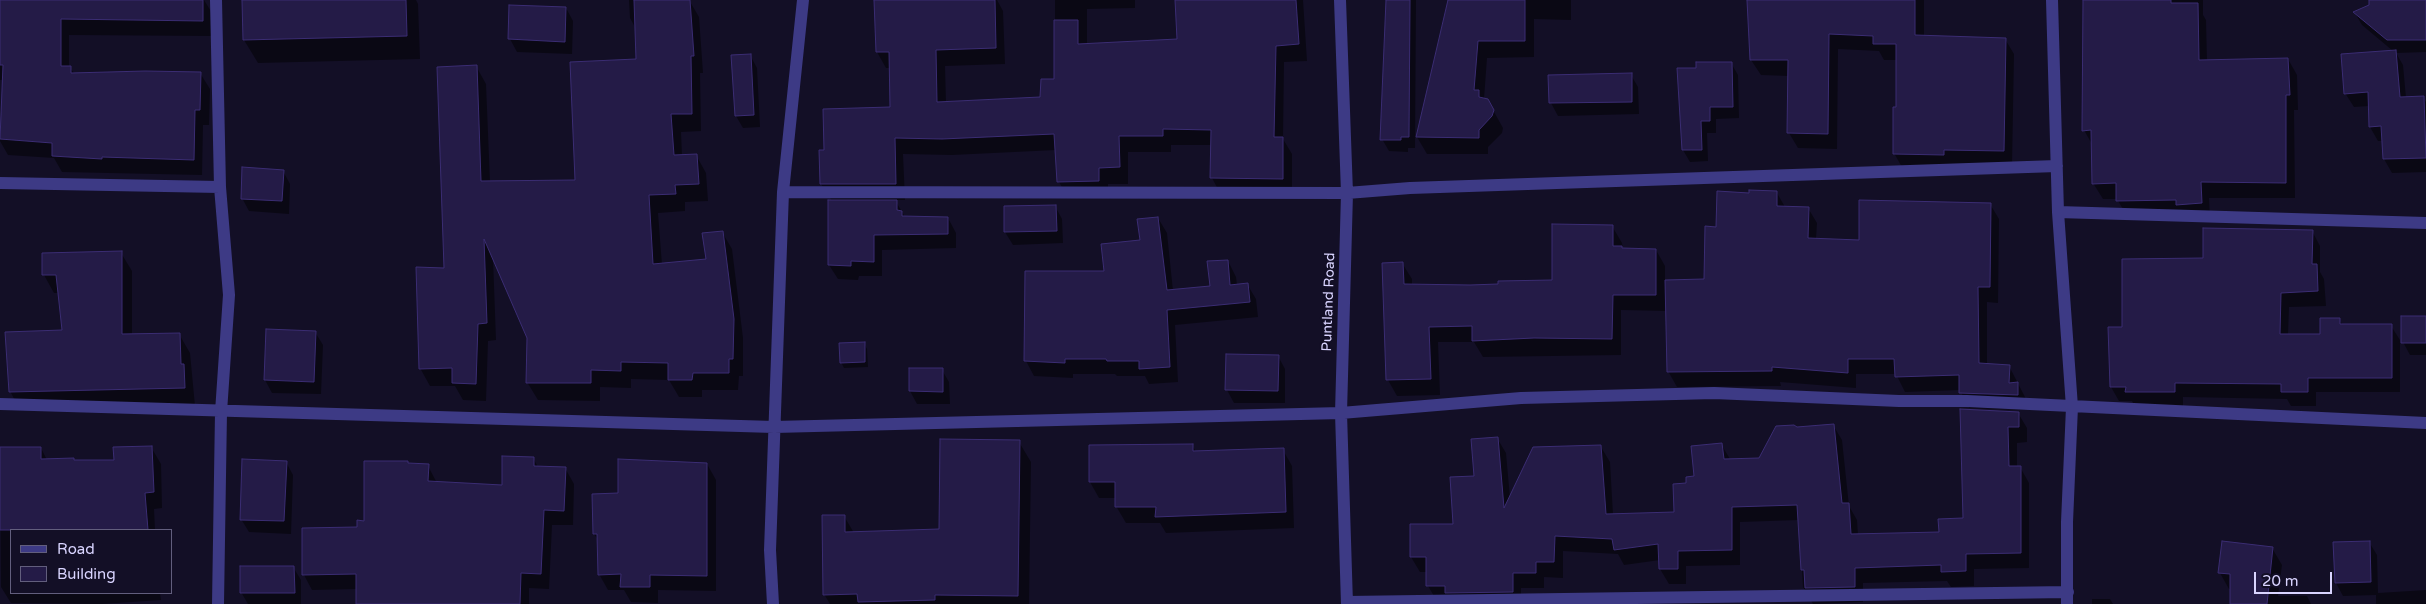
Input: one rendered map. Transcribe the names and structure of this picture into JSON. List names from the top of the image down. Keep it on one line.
{"streets":{"street":["Puntland Road"]},"legend":["Road","Building"],"scale_bar":"20 m"}
